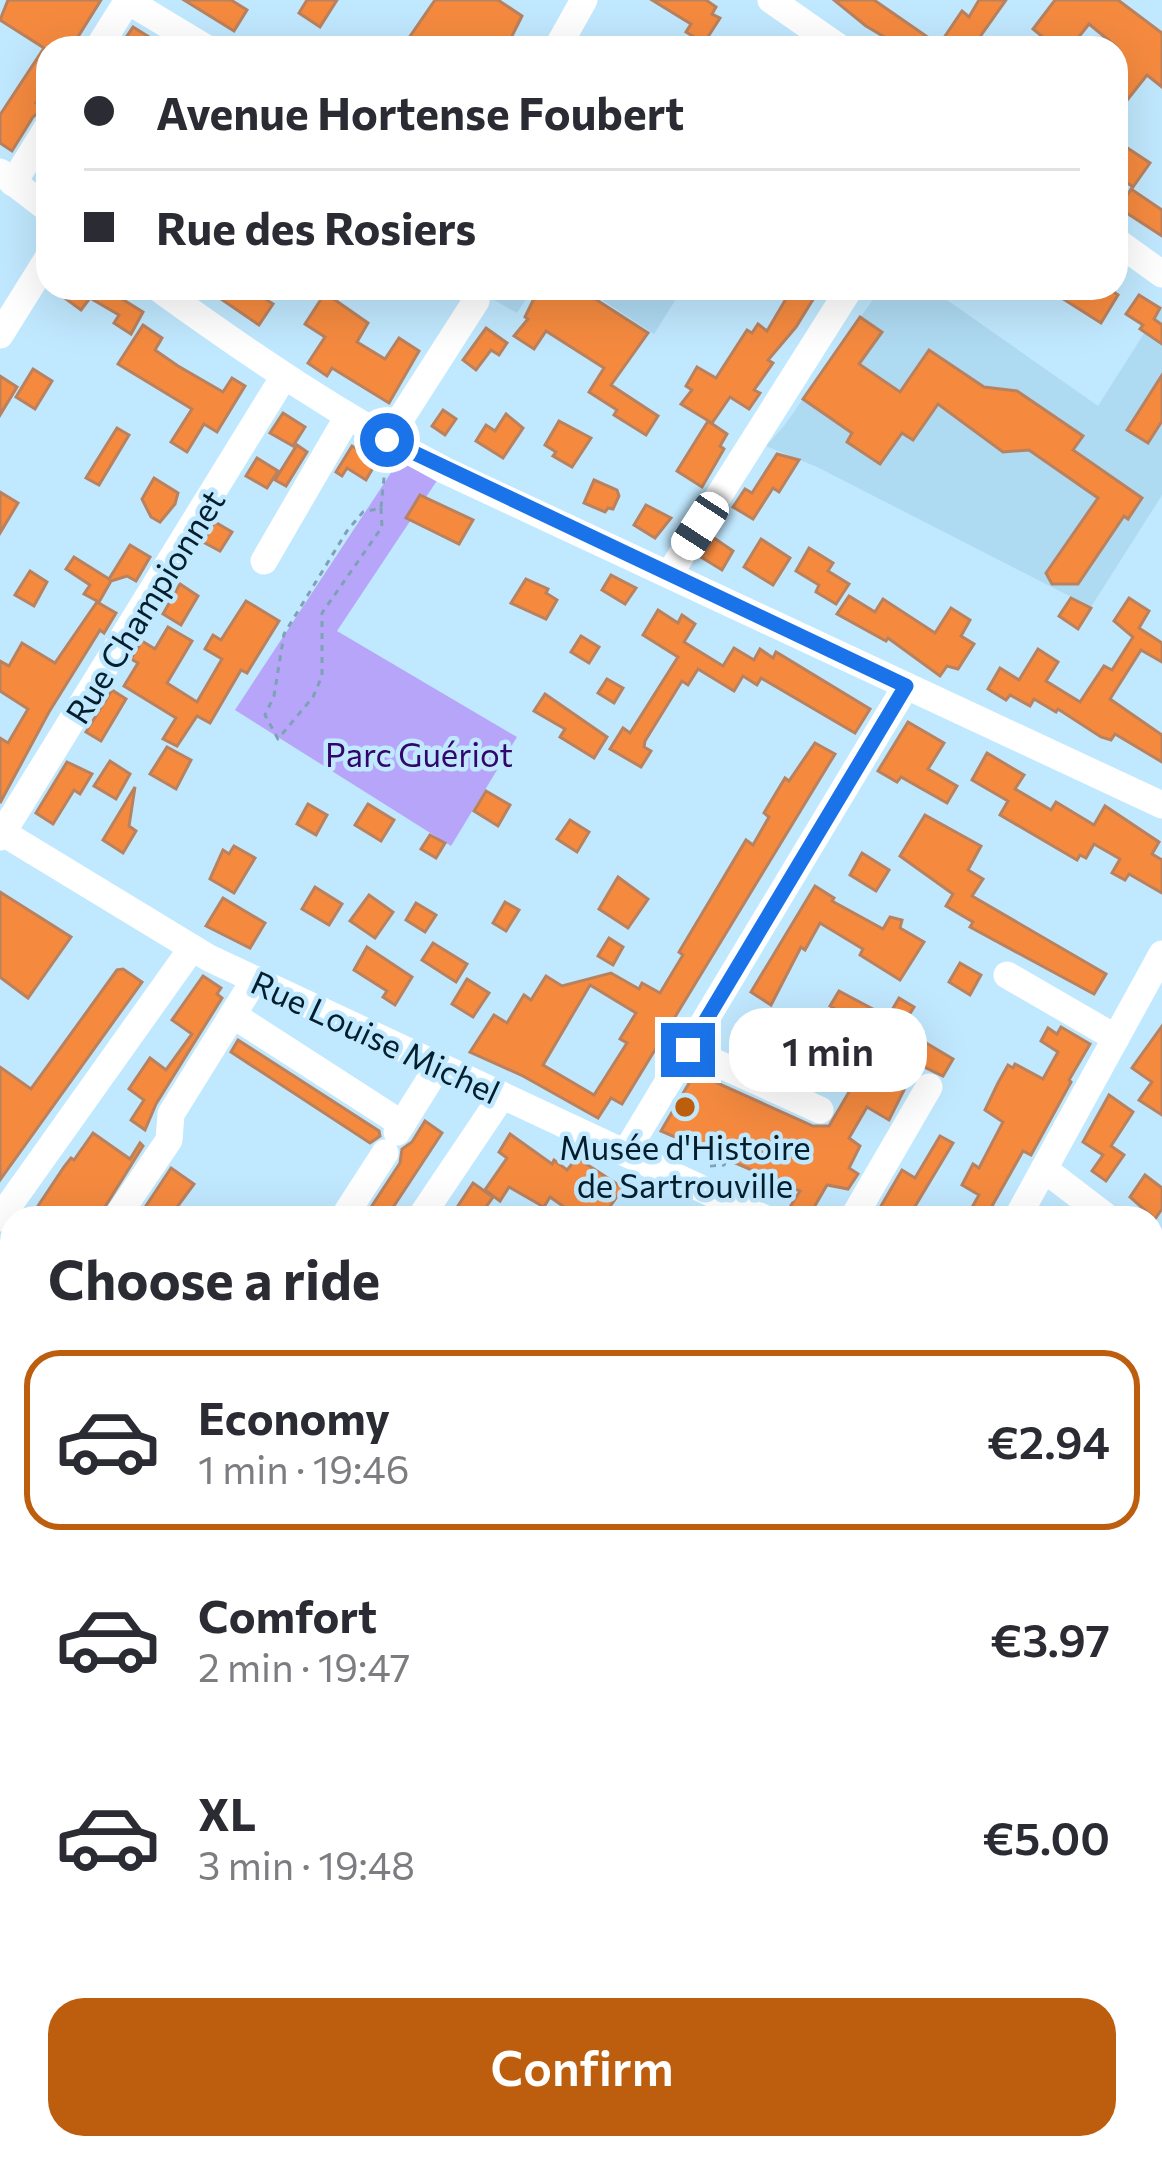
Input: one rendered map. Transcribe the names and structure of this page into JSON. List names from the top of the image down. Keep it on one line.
{"streets":{"street":["Rue Championnet","Rue Louise Michel"]},"crossings":[["Rue Championnet","Rue Louise Michel"]],"parks":["Parc Guériot"],"places":["Musée d'Histoire de Sartrouville"],"page":{"banner":["Avenue Hortense Foubert","Rue des Rosiers"],"bubble":"1 min","heading":"Choose a ride","list":[{"name":"Economy","note":"1 min · 19:46","value":"€2.94"},{"name":"Comfort","note":"2 min · 19:47","value":"€3.97"},{"name":"XL","note":"3 min · 19:48","value":"€5.00"}],"buttons":"Confirm"}}
